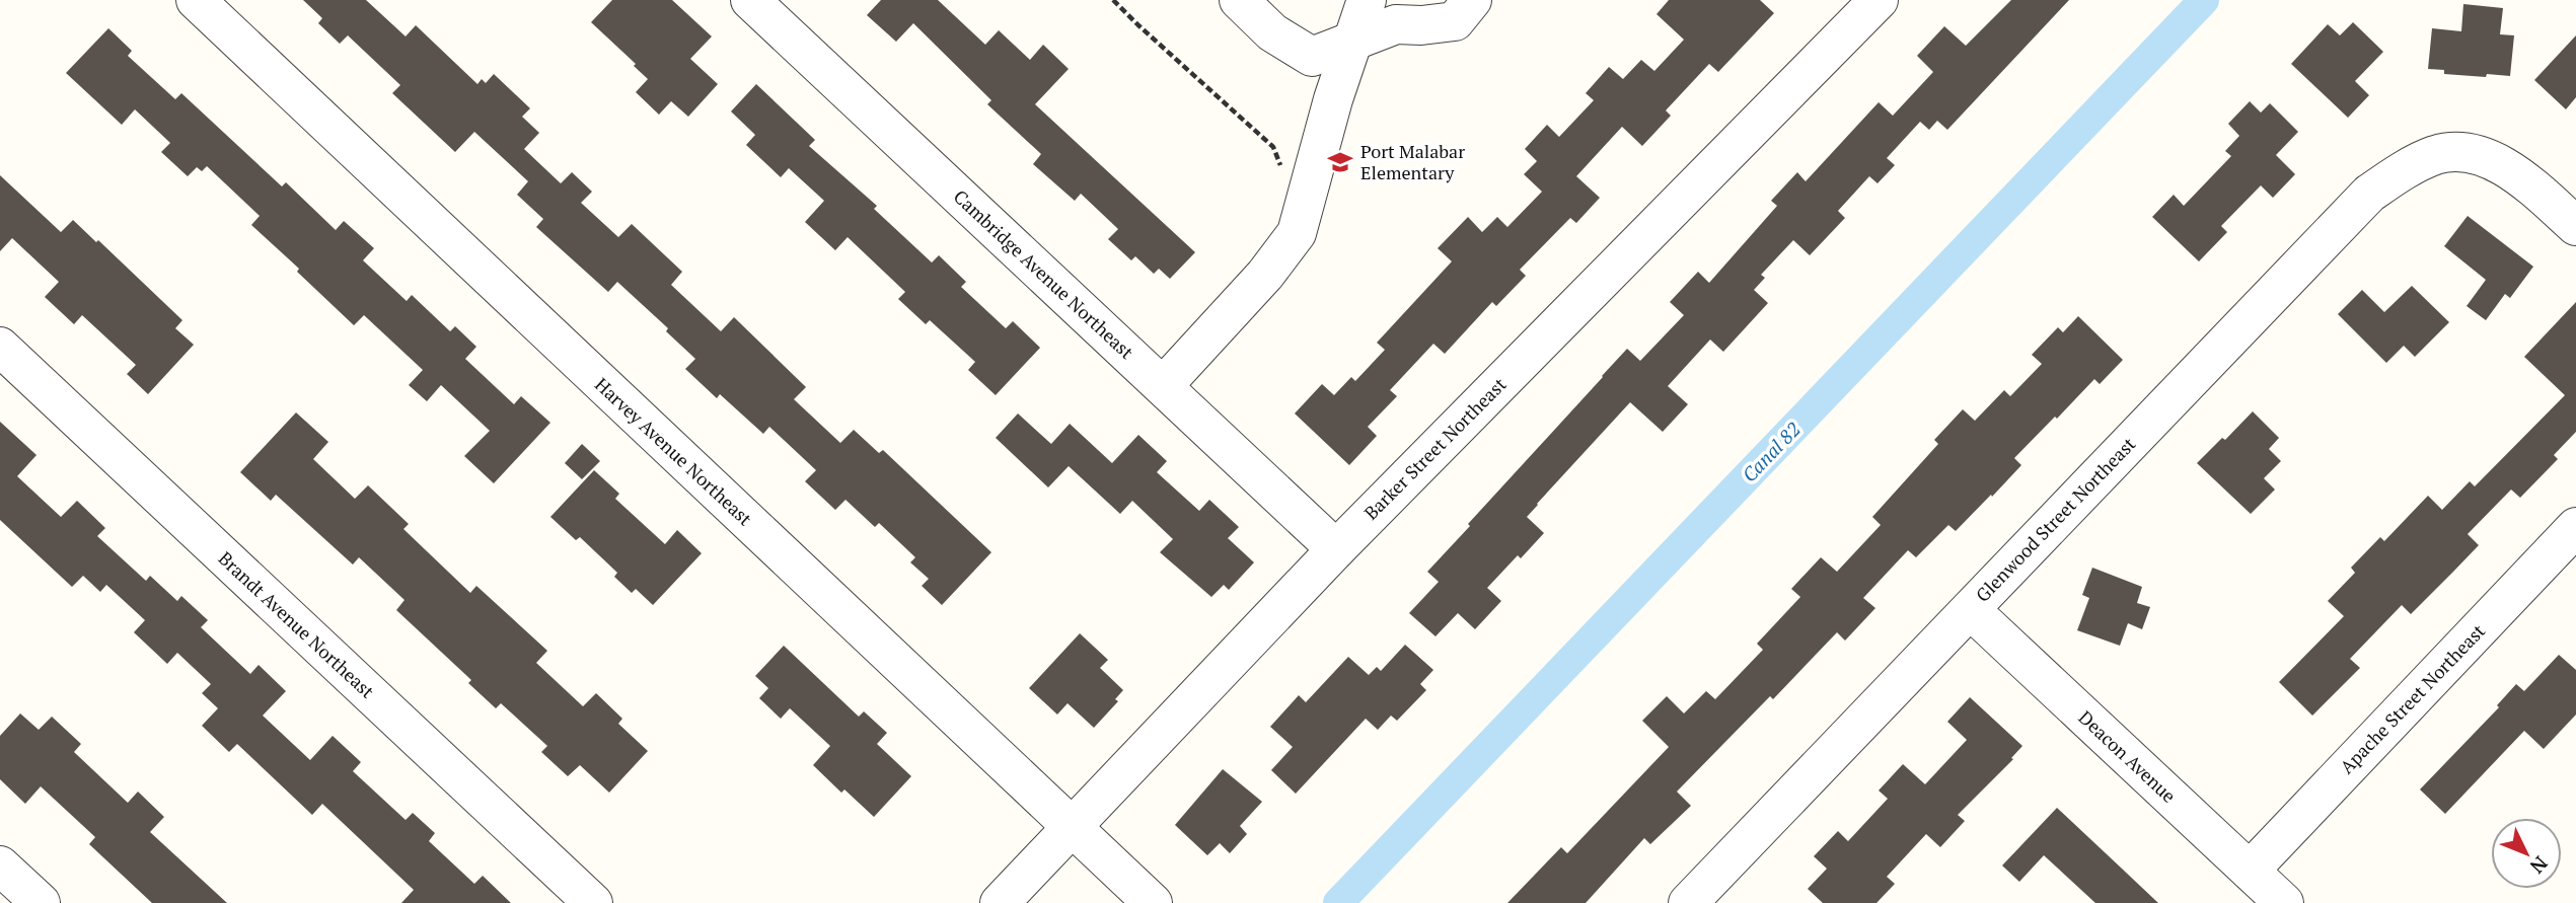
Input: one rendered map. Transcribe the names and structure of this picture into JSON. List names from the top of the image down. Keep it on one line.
{"streets":{"street":["Cambridge Avenue Northeast","Barker Street Northeast","Harvey Avenue Northeast","Glenwood Street Northeast","Brandt Avenue Northeast","Apache Street Northeast","Deacon Avenue"]},"crossings":[["Cambridge Avenue Northeast","Barker Street Northeast"],["Barker Street Northeast","Harvey Avenue Northeast"],["Glenwood Street Northeast","Deacon Avenue"],["Apache Street Northeast","Deacon Avenue"]],"water":["Canal 82"],"places":{"school or university":["Port Malabar Elementary"]},"north":"bottom right"}
